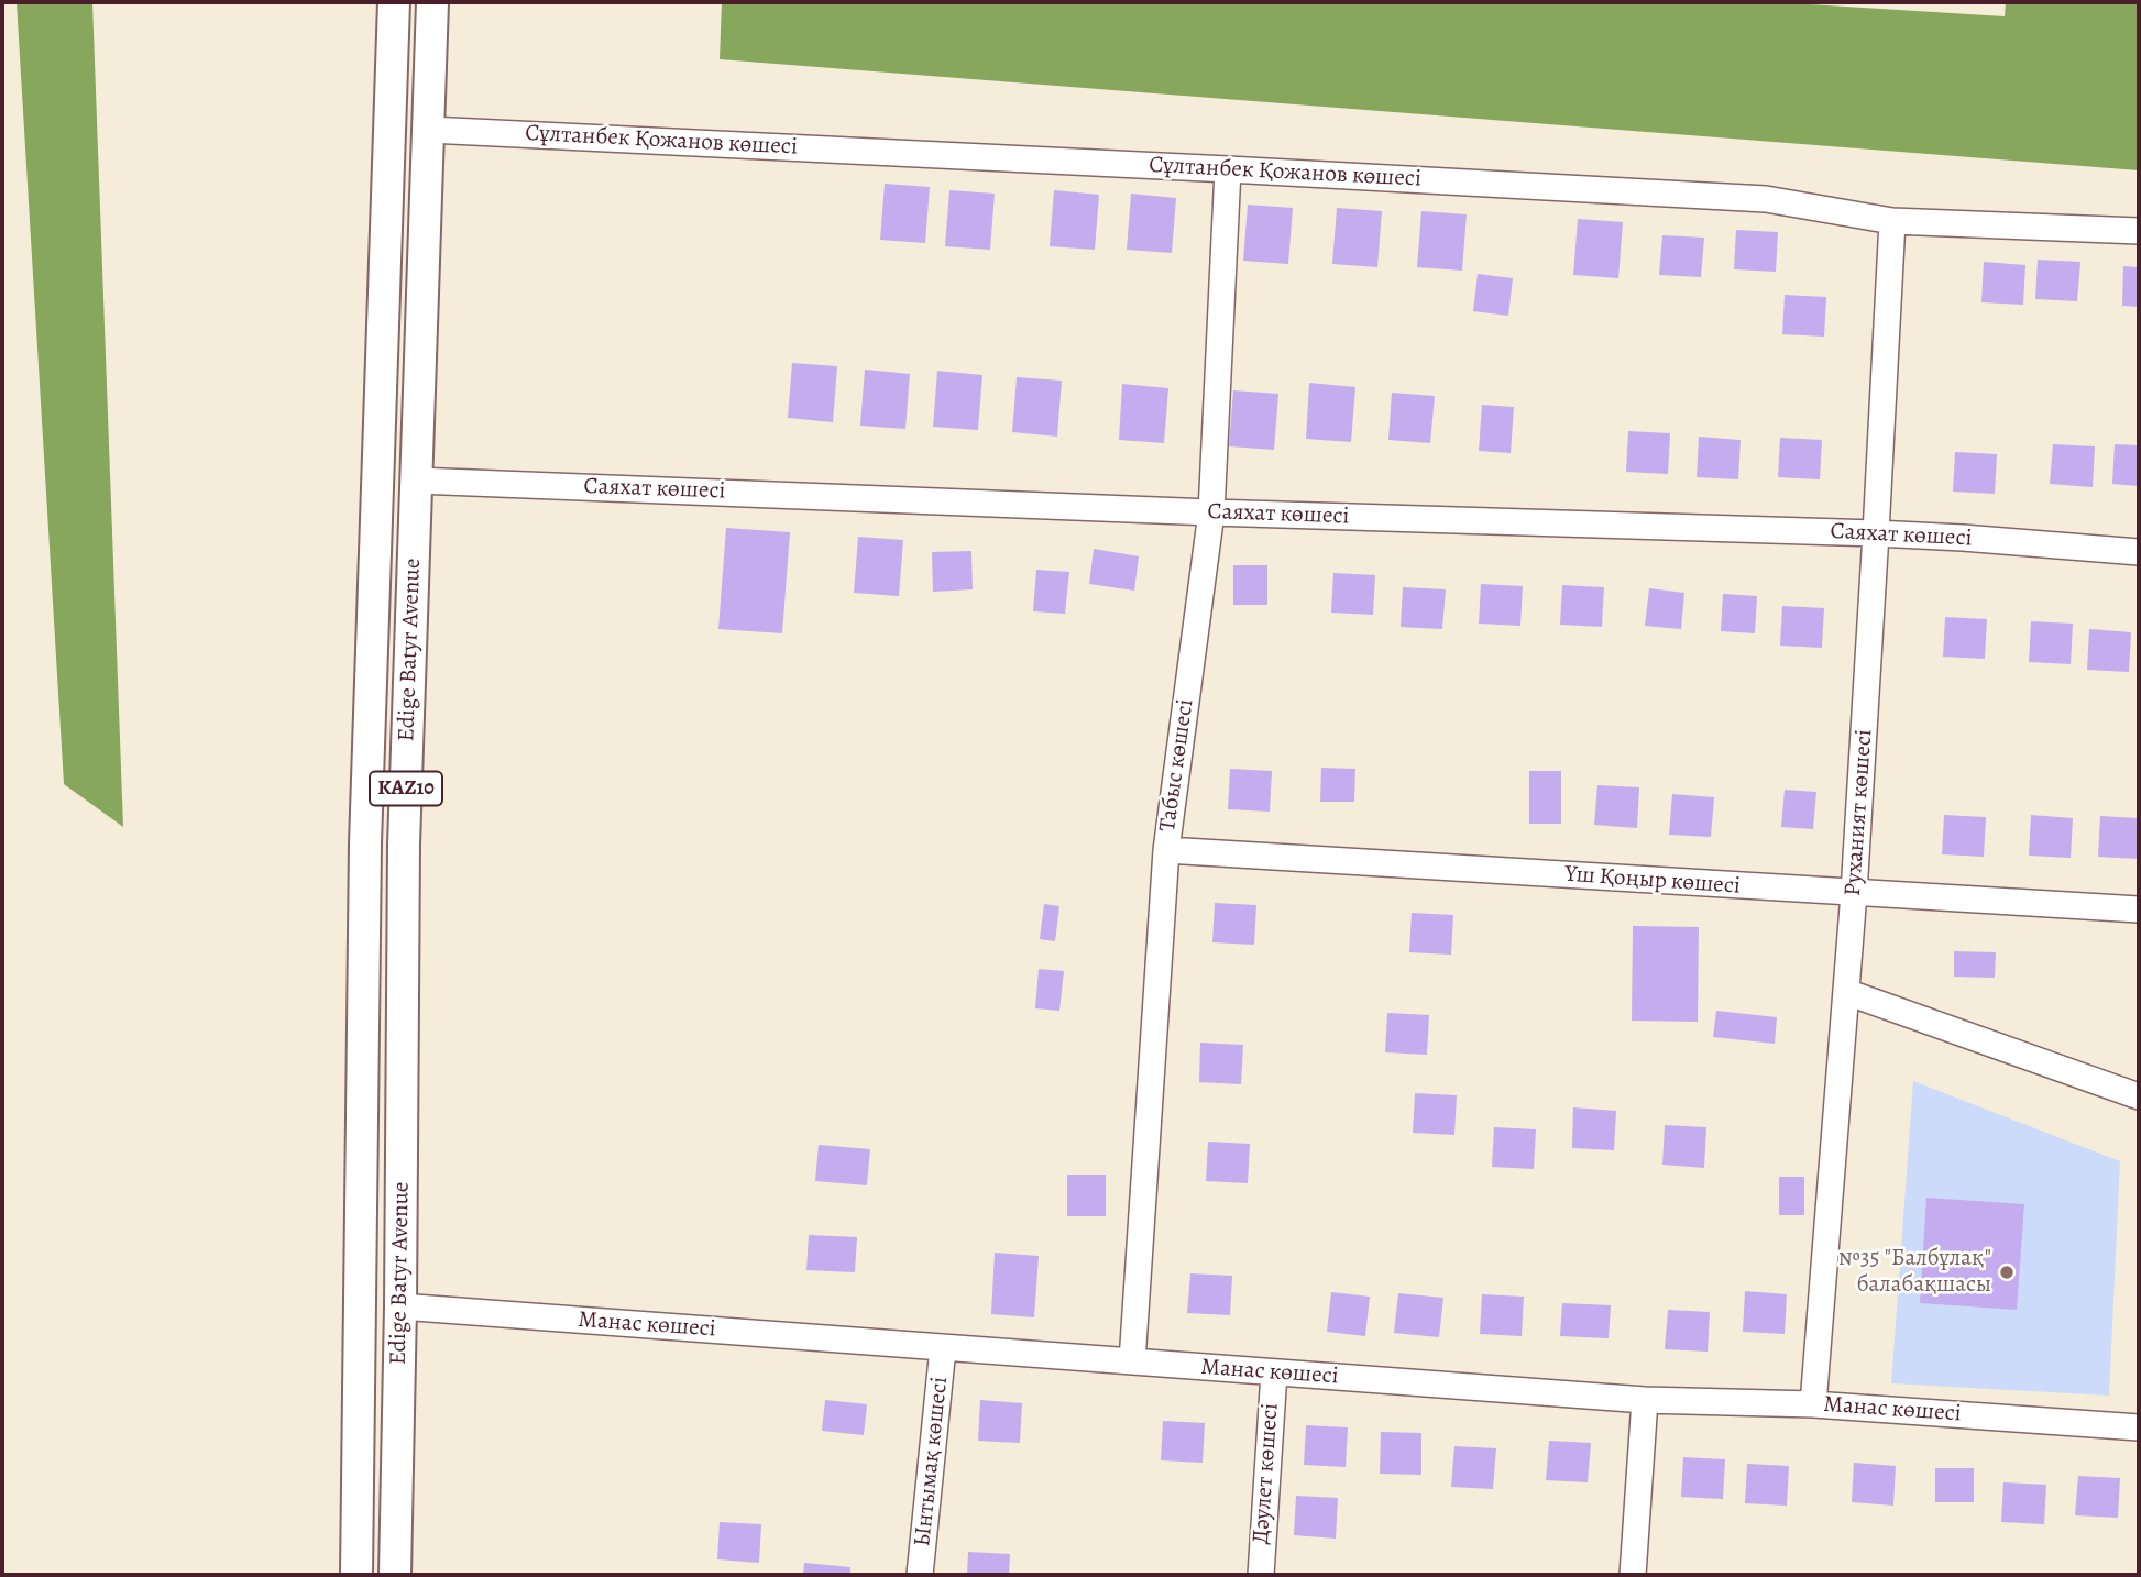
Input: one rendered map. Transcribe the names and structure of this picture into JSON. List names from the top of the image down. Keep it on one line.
{"streets":{"main road":["Edige Batyr Avenue","KAZ10"],"street":["Сұлтанбек Қожанов көшесі","Саяхат көшесі","Табыс көшесі","Руханият көшесі","Үш Қоңыр көшесі","Манас көшесі","Ынтымақ көшесі","Дәулет көшесі"]},"crossings":[["Сұлтанбек Қожанов көшесі","Edige Batyr Avenue"],["Сұлтанбек Қожанов көшесі","Табыс көшесі"],["Сұлтанбек Қожанов көшесі","Руханият көшесі"],["Саяхат көшесі","Edige Batyr Avenue"],["Саяхат көшесі","Табыс көшесі"],["Саяхат көшесі","Руханият көшесі"],["Edige Batyr Avenue","Манас көшесі"],["Табыс көшесі","Үш Қоңыр көшесі"],["Табыс көшесі","Манас көшесі"],["Руханият көшесі","Үш Қоңыр көшесі"],["Руханият көшесі","Манас көшесі"],["Манас көшесі","Ынтымақ көшесі"],["Манас көшесі","Дәулет көшесі"]],"places":["№35 \"Балбұлақ\" балабақшасы"]}
